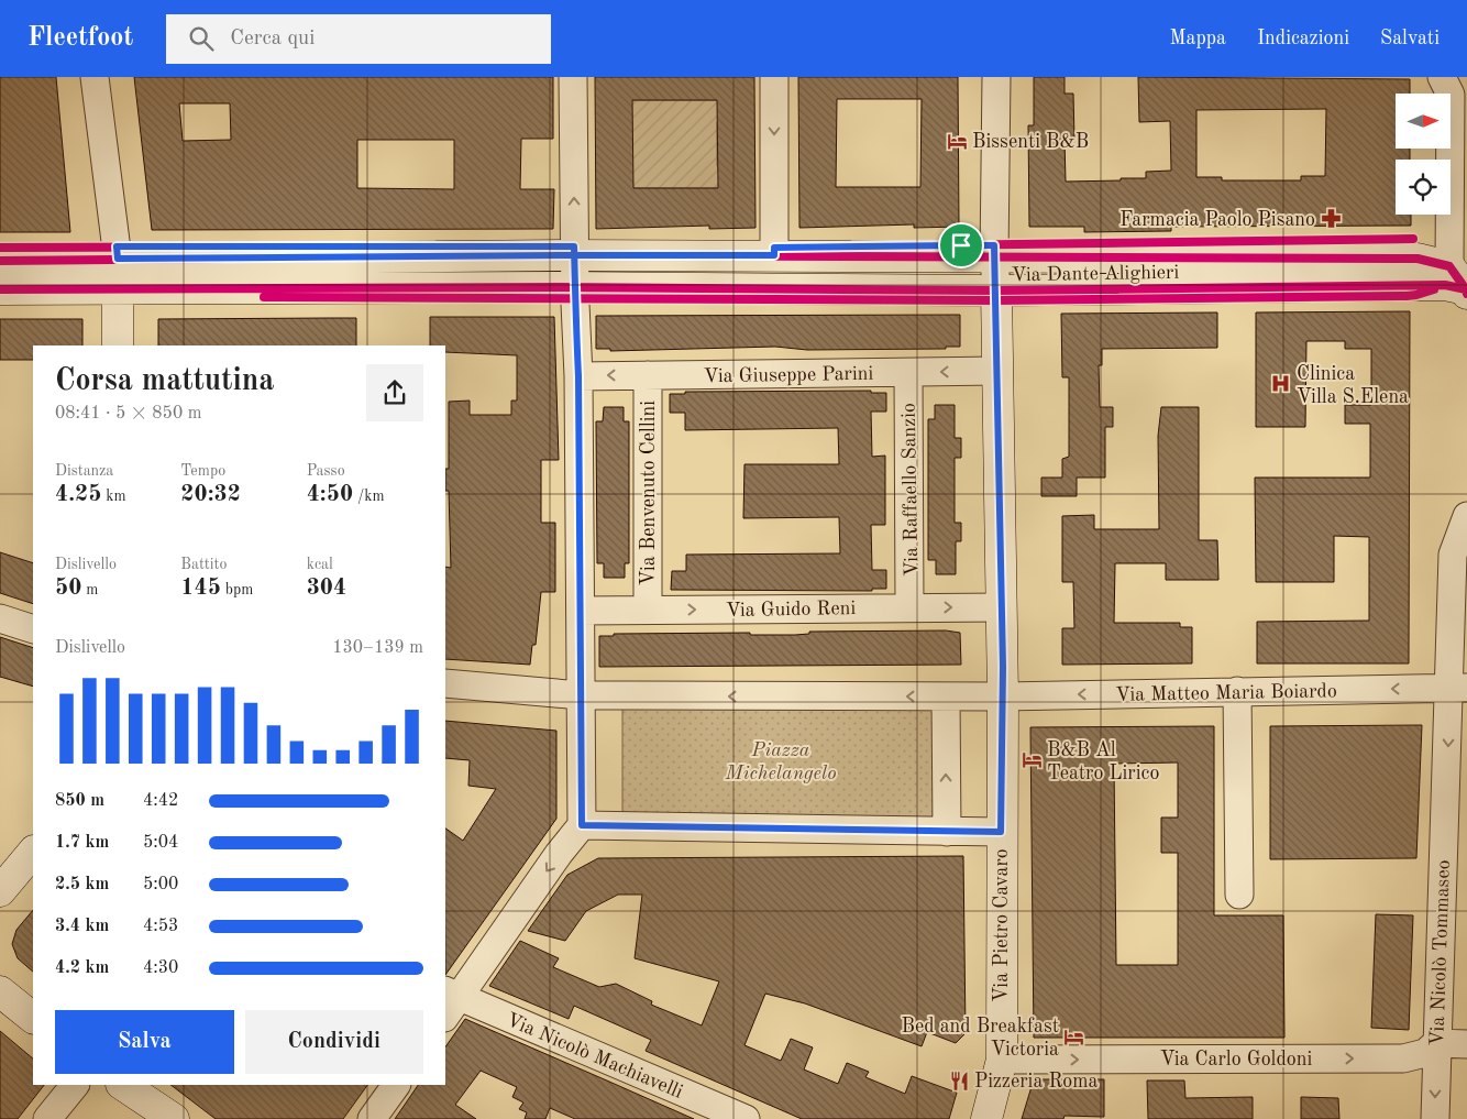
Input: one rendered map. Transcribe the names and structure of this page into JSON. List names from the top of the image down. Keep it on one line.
{"streets":{"street":["Via Dante Alighieri","Via Giuseppe Parini","Via Raffaello Sanzio","Via Benvenuto Cellini","Via Guido Reni","Via Matteo Maria Boiardo","Via Pietro Cavaro","Via Nicolò Tommaseo","Via Nicolò Machiavelli","Via Carlo Goldoni"]},"crossings":[["Via Dante Alighieri","Via Pietro Cavaro"],["Via Giuseppe Parini","Via Raffaello Sanzio"],["Via Giuseppe Parini","Via Benvenuto Cellini"],["Via Giuseppe Parini","Via Pietro Cavaro"],["Via Raffaello Sanzio","Via Guido Reni"],["Via Benvenuto Cellini","Via Guido Reni"],["Via Guido Reni","Via Pietro Cavaro"],["Via Matteo Maria Boiardo","Via Pietro Cavaro"],["Via Matteo Maria Boiardo","Via Nicolò Tommaseo"],["Via Pietro Cavaro","Via Carlo Goldoni"],["Via Nicolò Tommaseo","Via Carlo Goldoni"]],"one_way":["Via Giuseppe Parini","Via Matteo Maria Boiardo","Via Carlo Goldoni"],"parks":["Piazza Michelangelo"],"places":{"hotel":["Bissenti B&B","B&B Al Teatro Lirico","Bed and Breakfast Victoria"],"pharmacy":["Farmacia Paolo Pisano"],"hospital":["Clinica Villa S.Elena"],"restaurant":["Pizzeria Roma"]},"north":"right","page":{"header":"Fleetfoot","search":"Cerca qui","nav":["Mappa","Indicazioni","Salvati"],"heading":["Corsa mattutina","08:41 · 5 × 850 m"],"stats":[["Distanza","4.25 km"],["Tempo","20:32"],["Passo","4:50 /km"],["Dislivello","50 m"],["Battito","145 bpm"],["kcal","304"]],"chart":["Dislivello","130–139 m"],"list":[{"name":"850 m","note":"4:42"},{"name":"1.7 km","note":"5:04"},{"name":"2.5 km","note":"5:00"},{"name":"3.4 km","note":"4:53"},{"name":"4.2 km","note":"4:30"}],"buttons":["Salva","Condividi"]}}
